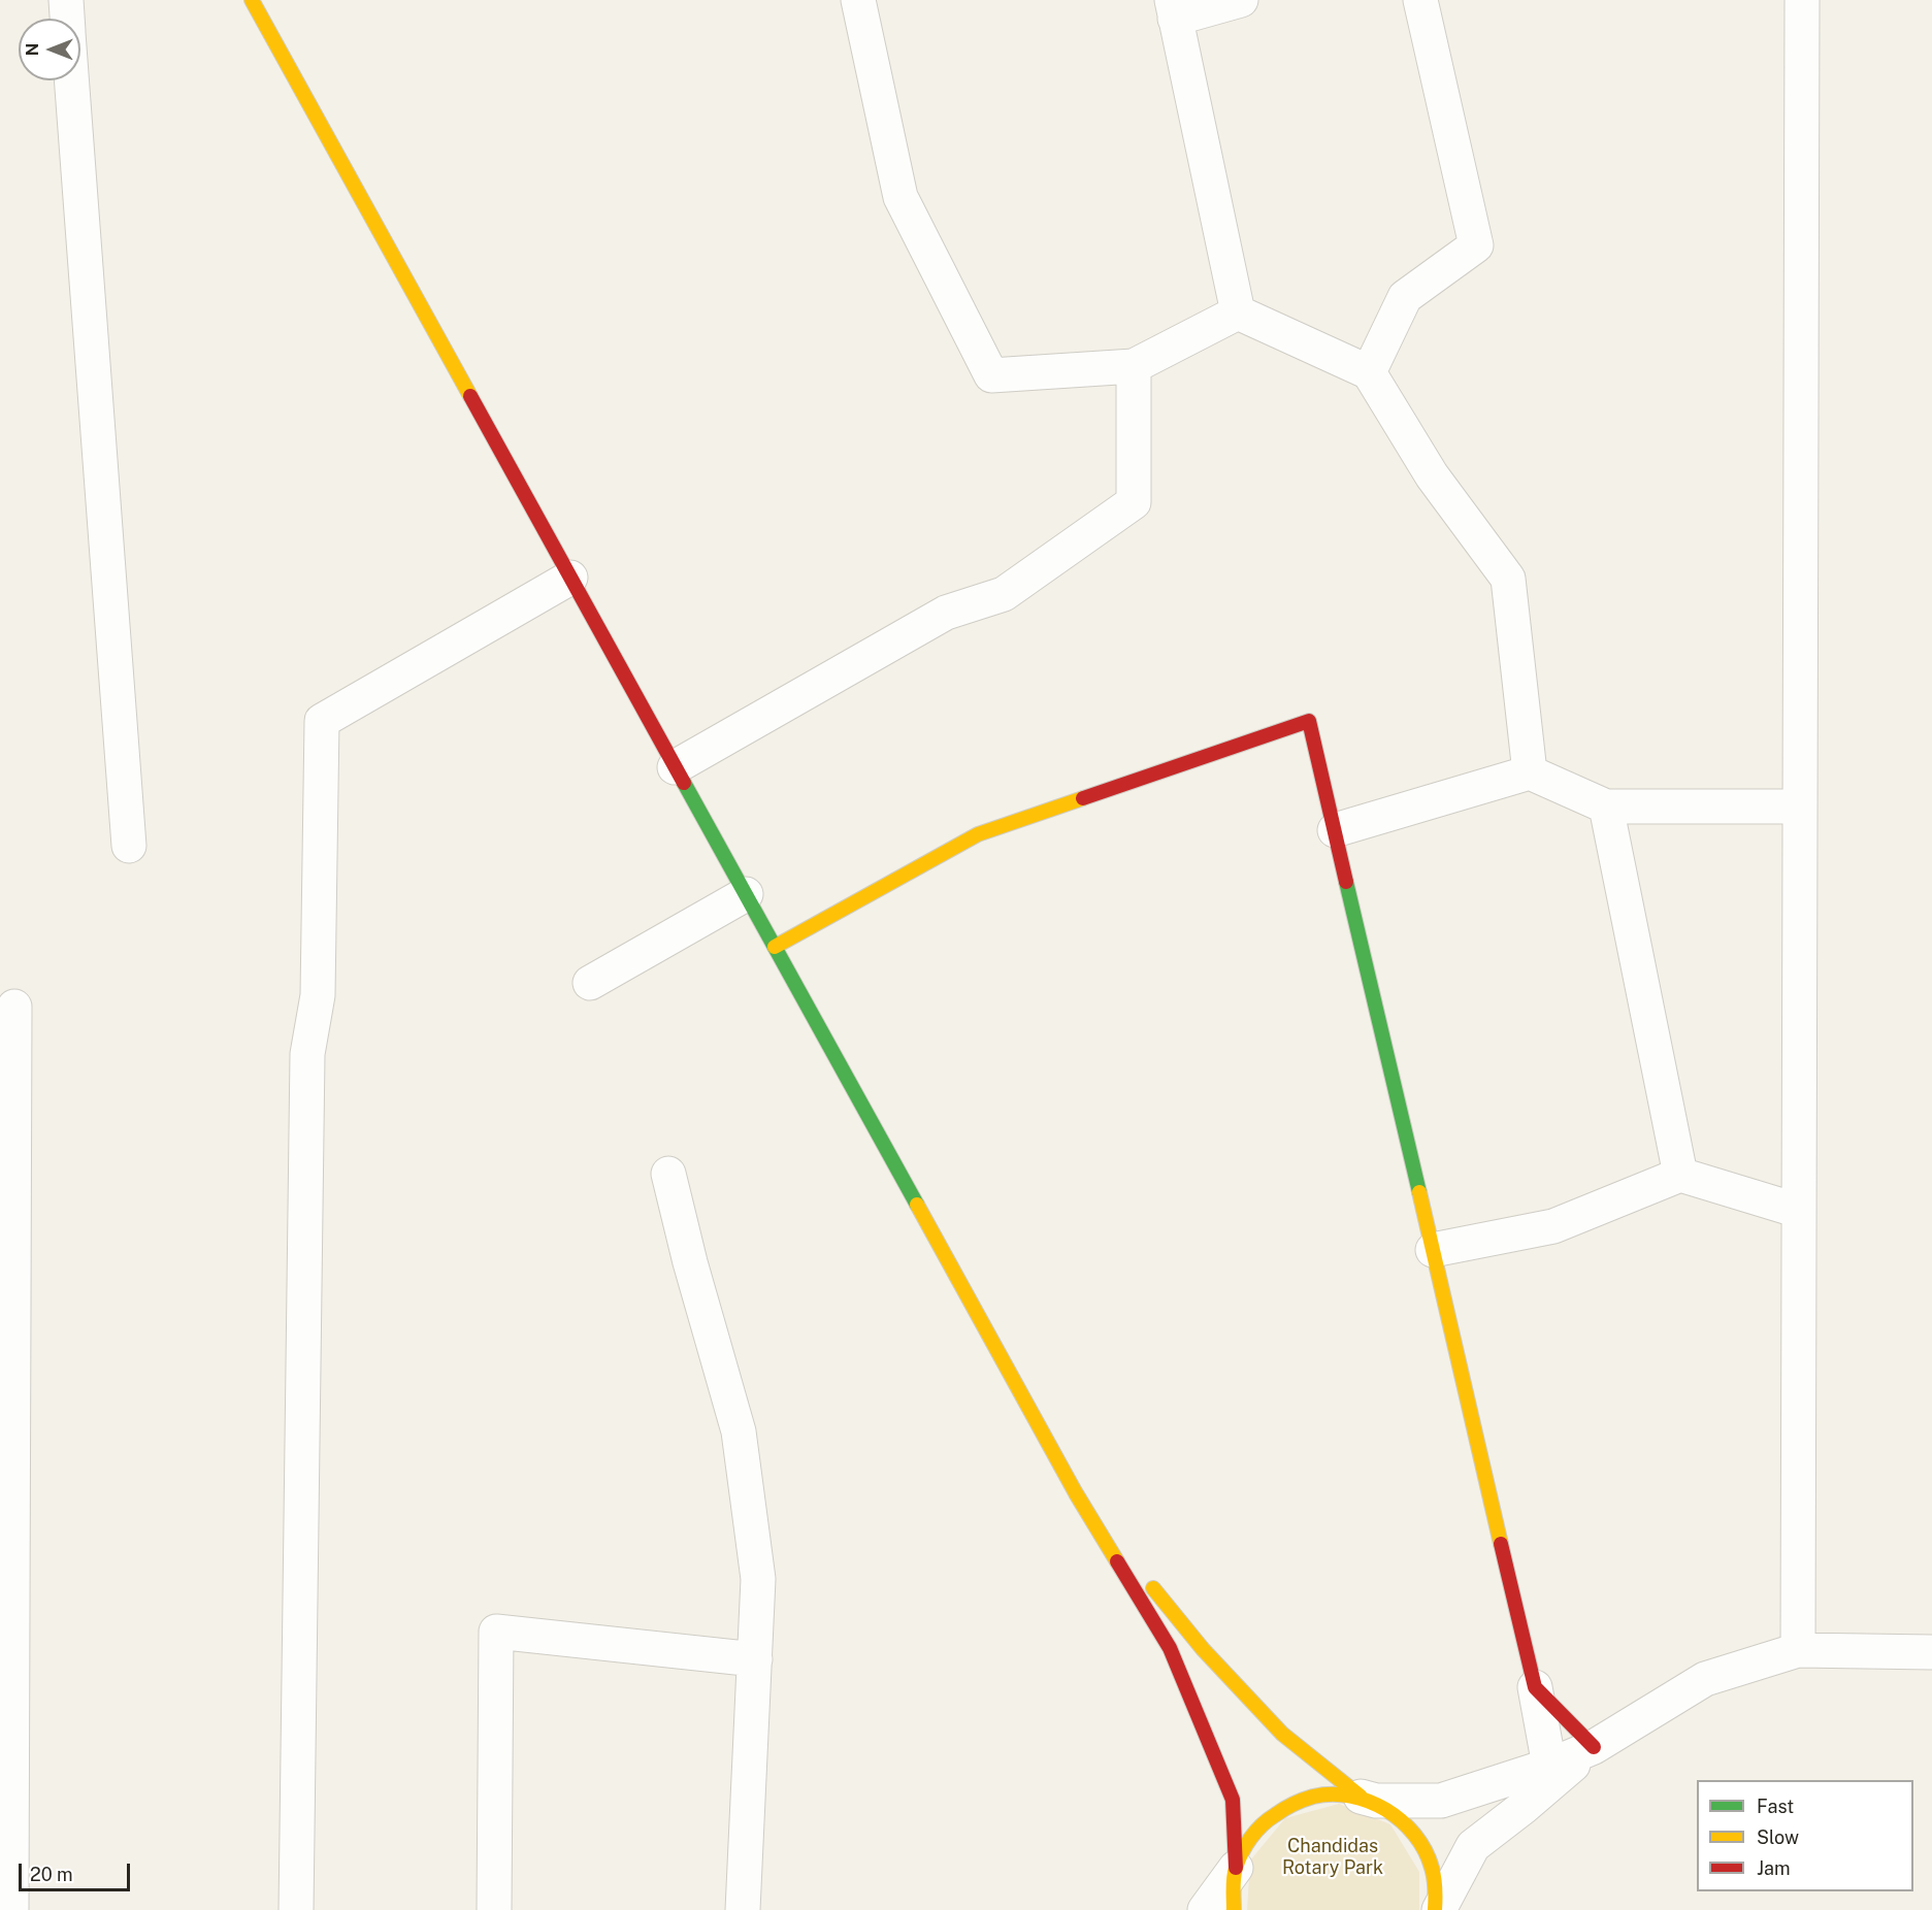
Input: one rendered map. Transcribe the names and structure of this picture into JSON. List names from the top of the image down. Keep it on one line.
{"parks":["Chandidas Rotary Park"],"legend":["Fast","Slow","Jam"],"scale_bar":"20 m","north":"left"}
